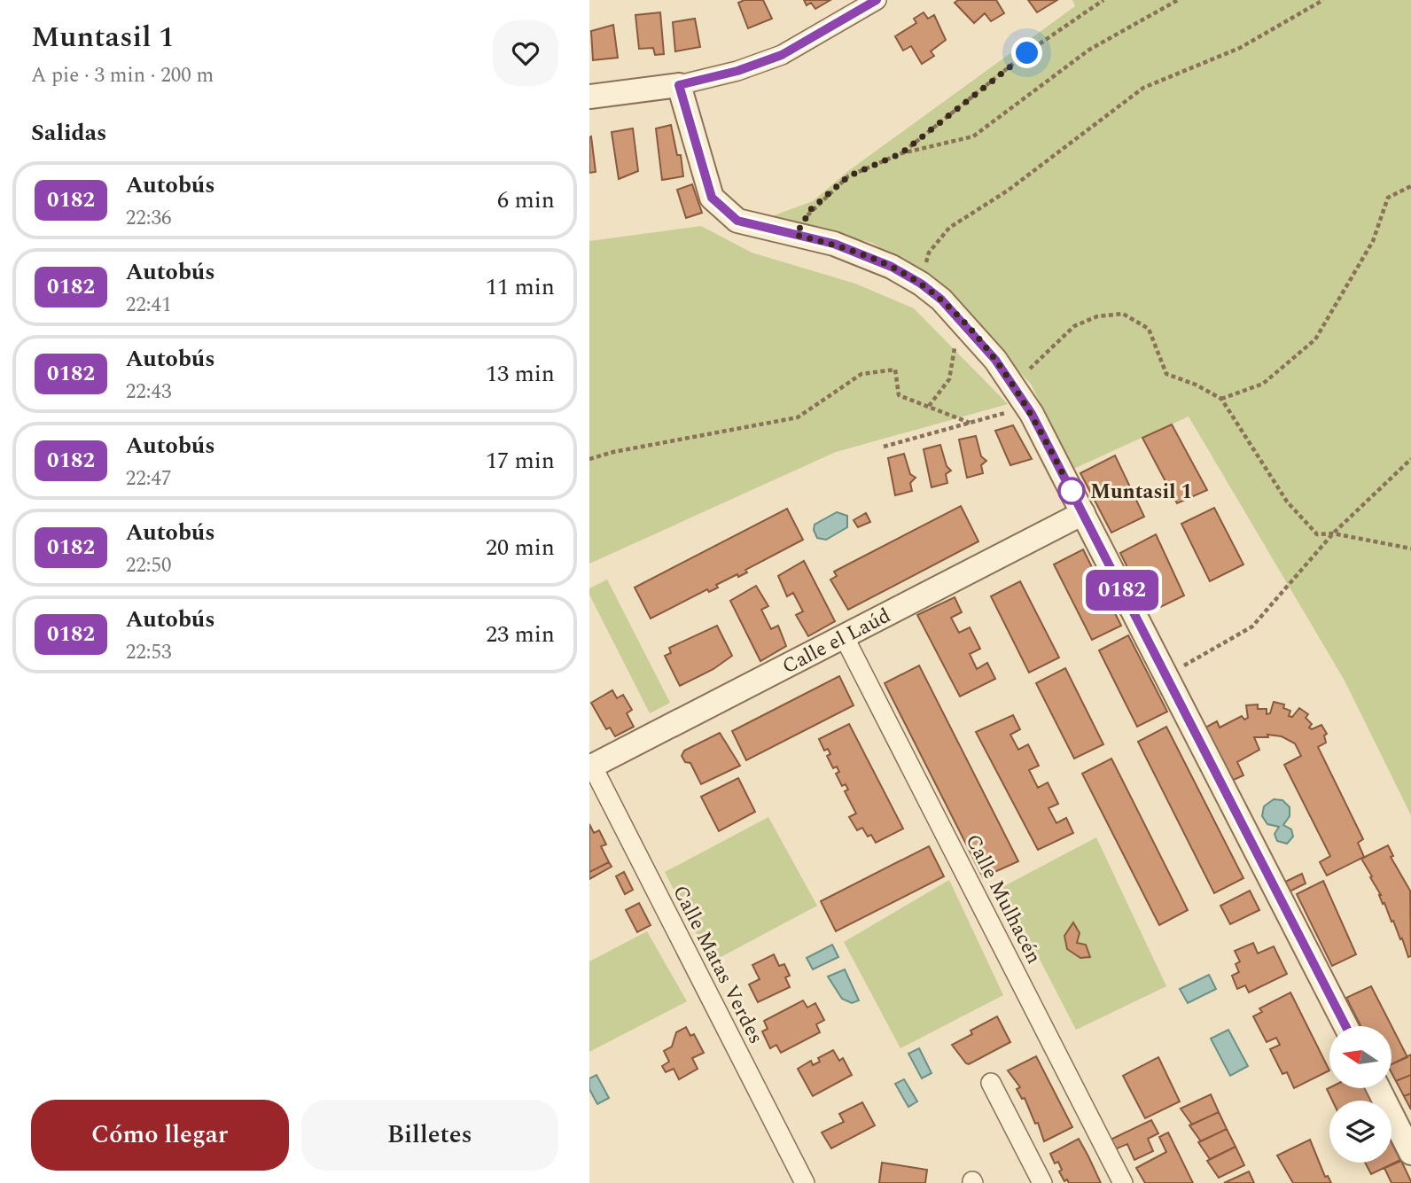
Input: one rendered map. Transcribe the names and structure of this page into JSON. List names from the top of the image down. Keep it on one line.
{"streets":{"street":["Calle el Laúd","Calle Mulhacén","Calle Matas Verdes"]},"crossings":[["Calle el Laúd","Calle Mulhacén"],["Calle el Laúd","Calle Matas Verdes"]],"places":["Muntasil 1"],"lines":["bus line 0182"],"north":"left","page":{"heading":[["Muntasil 1","A pie · 3 min · 200 m"],"Salidas"],"on_map":"0182","list":[{"mark":"0182","name":"Autobús","note":"22:36","value":"6 min"},{"mark":"0182","name":"Autobús","note":"22:41","value":"11 min"},{"mark":"0182","name":"Autobús","note":"22:43","value":"13 min"},{"mark":"0182","name":"Autobús","note":"22:47","value":"17 min"},{"mark":"0182","name":"Autobús","note":"22:50","value":"20 min"},{"mark":"0182","name":"Autobús","note":"22:53","value":"23 min"}],"buttons":["Cómo llegar","Billetes"]}}
